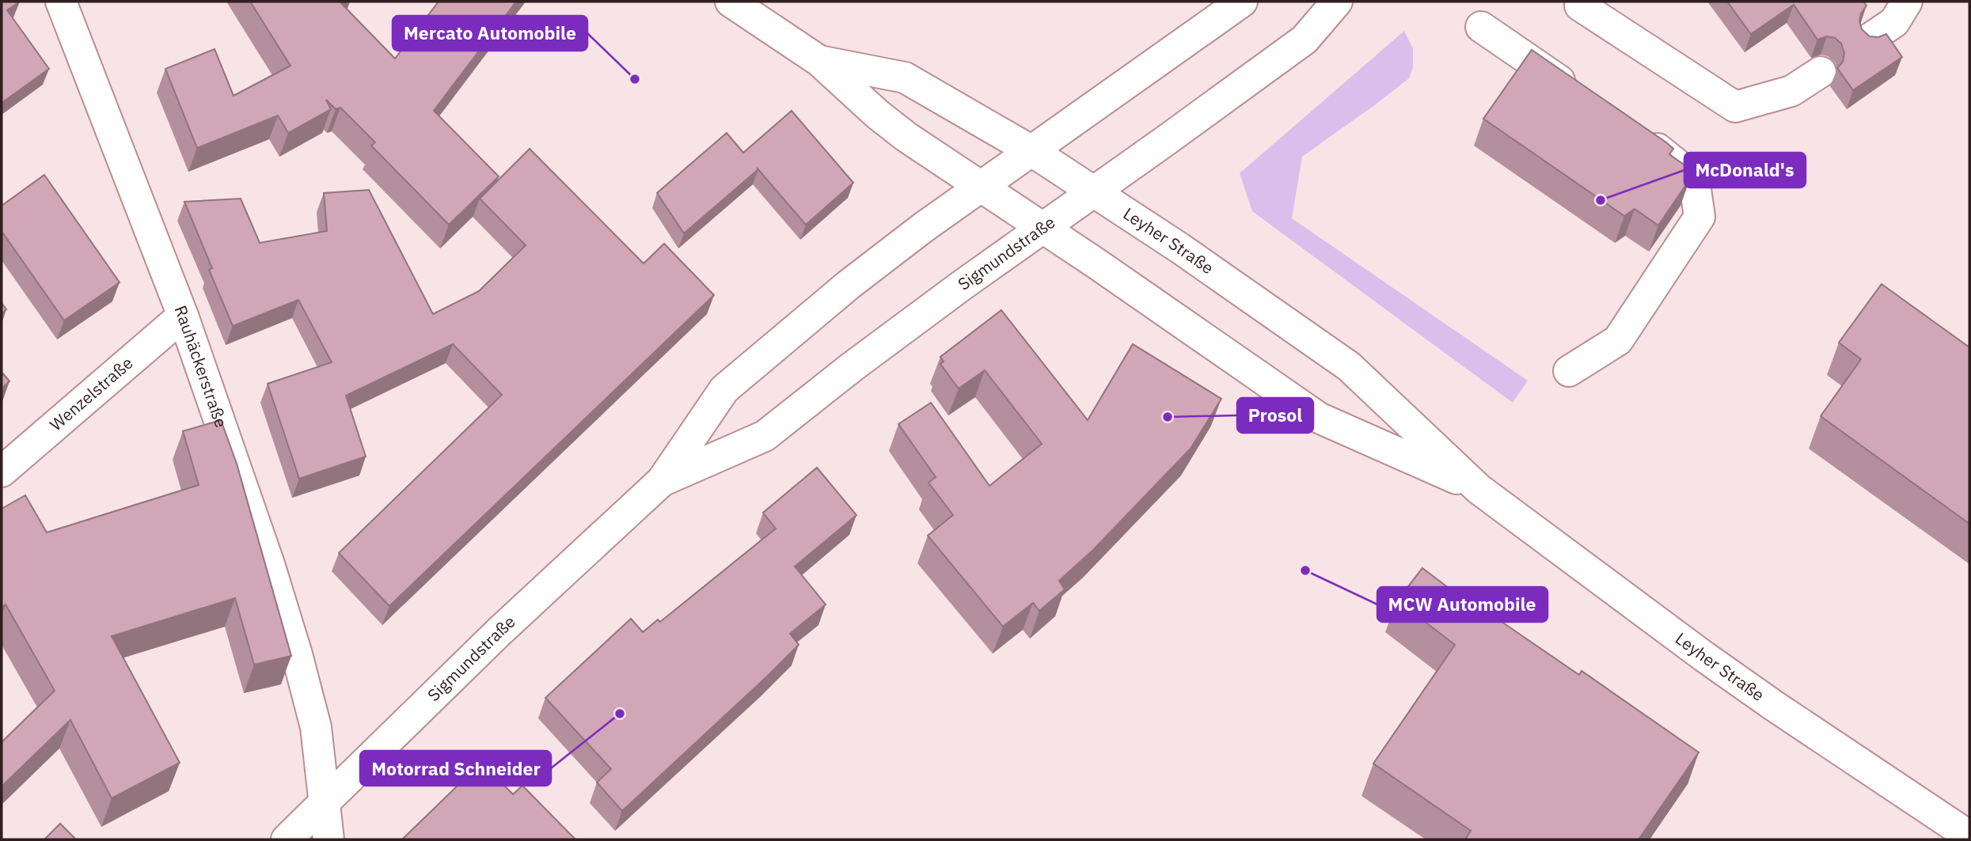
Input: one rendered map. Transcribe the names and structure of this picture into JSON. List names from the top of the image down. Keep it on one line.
{"streets":{"main road":["Leyher Straße","Sigmundstraße","Rauhäckerstraße","Wenzelstraße"]},"crossings":[["Leyher Straße","Sigmundstraße"],["Sigmundstraße","Rauhäckerstraße"],["Rauhäckerstraße","Wenzelstraße"]],"places":["Mercato Automobile","McDonald's","Prosol","MCW Automobile","Motorrad Schneider"]}
